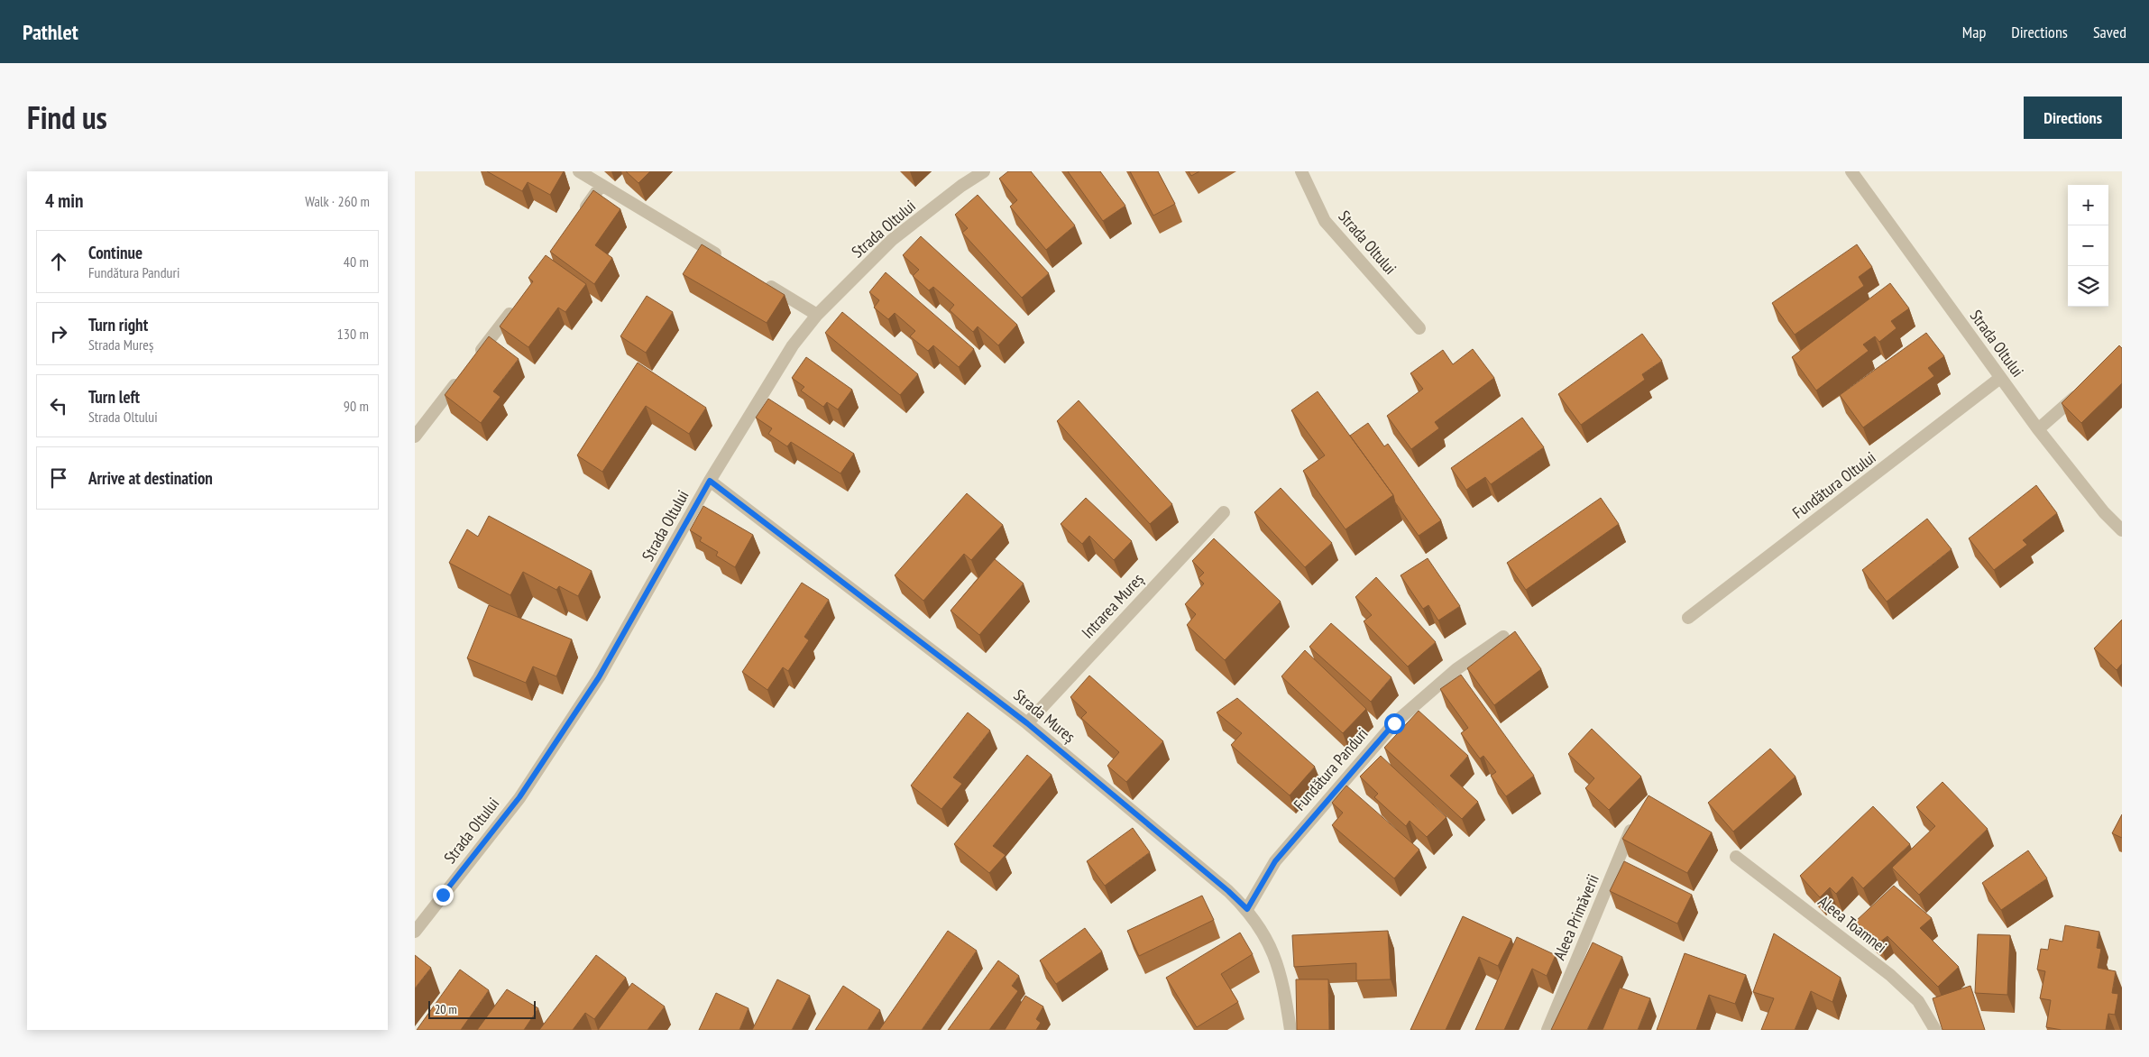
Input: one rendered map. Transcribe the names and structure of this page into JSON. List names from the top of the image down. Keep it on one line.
{"streets":{"street":["Strada Oltului","Fundătura Oltului","Intrarea Mureș","Strada Mureș","Fundătura Panduri","Aleea Primăverii","Aleea Toamnei"]},"crossings":[["Strada Oltului","Fundătura Oltului"],["Strada Oltului","Strada Mureș"],["Intrarea Mureș","Strada Mureș"],["Strada Mureș","Fundătura Panduri"]],"scale_bar":"20 m","page":{"header":"Pathlet","nav":["Map","Directions","Saved"],"title":"Find us","buttons":"Directions","heading":["4 min","Walk · 260 m"],"map_buttons":["+","−"],"list":[["Continue","Fundătura Panduri","40 m"],["Turn right","Strada Mureș","130 m"],["Turn left","Strada Oltului","90 m"],"Arrive at destination"],"scale":"20 m"}}
